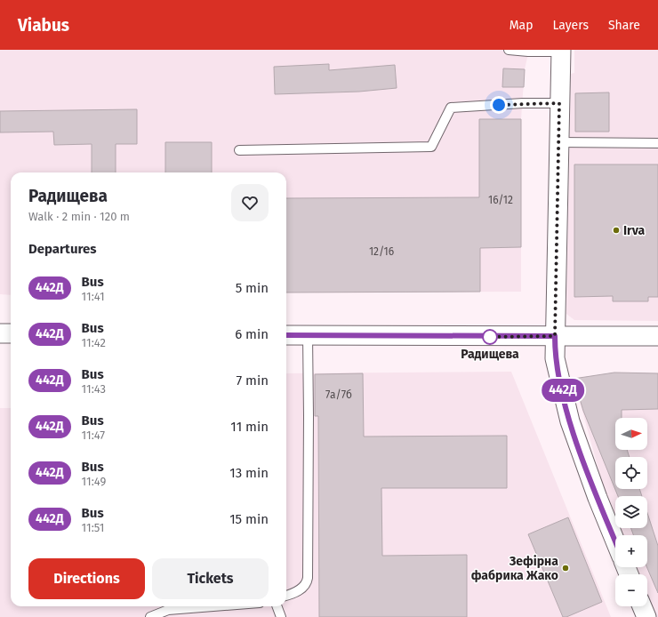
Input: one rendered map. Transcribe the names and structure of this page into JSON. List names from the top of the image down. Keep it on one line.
{"places":["Irva","Радищева","Зефірна фабрика Жако"],"lines":["bus line 442Д"],"house_numbers":["16/12","12/16","7а/7б"],"north":"right","page":{"header":"Viabus","nav":["Map","Layers","Share"],"on_map":"442Д","heading":[["Радищева","Walk · 2 min · 120 m"],"Departures"],"list":[{"mark":"442Д","name":"Bus","note":"11:41","value":"5 min"},{"mark":"442Д","name":"Bus","note":"11:42","value":"6 min"},{"mark":"442Д","name":"Bus","note":"11:43","value":"7 min"},{"mark":"442Д","name":"Bus","note":"11:47","value":"11 min"},{"mark":"442Д","name":"Bus","note":"11:49","value":"13 min"},{"mark":"442Д","name":"Bus","note":"11:51","value":"15 min"}],"map_buttons":["+","−"],"buttons":["Directions","Tickets"]}}
